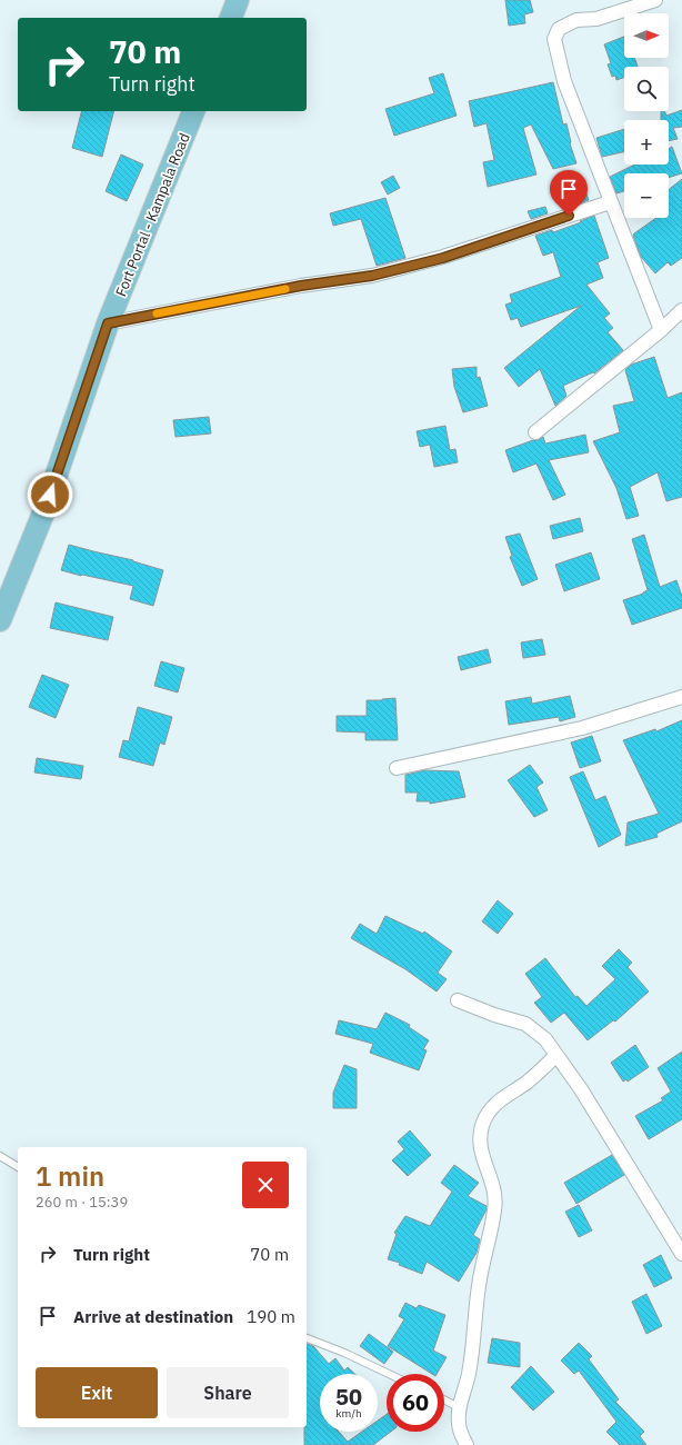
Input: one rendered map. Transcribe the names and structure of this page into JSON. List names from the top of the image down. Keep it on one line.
{"streets":{"main road":["Fort Portal - Kampala Road"]},"north":"right","page":{"map_buttons":["+","−"],"turn":["70 m","Turn right"],"heading":["1 min","260 m · 15:39"],"list":[{"name":"Turn right","value":"70 m"},{"name":"Arrive at destination","value":"190 m"}],"buttons":["Exit","Share"],"speed":"50 km/h","limit":"60"}}
